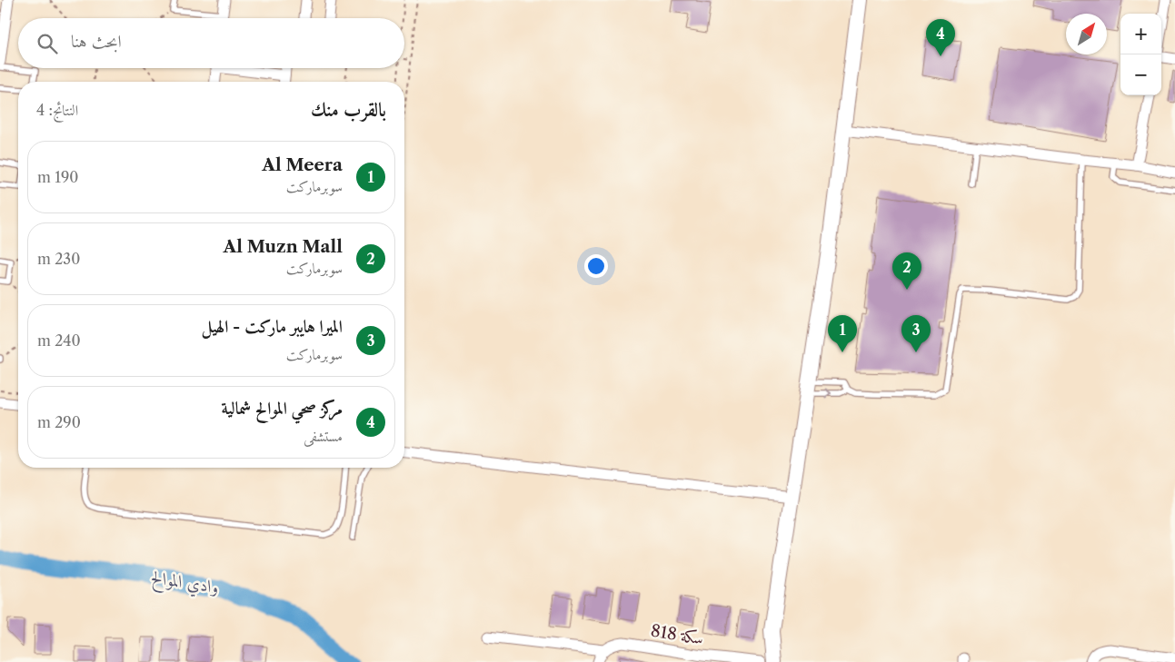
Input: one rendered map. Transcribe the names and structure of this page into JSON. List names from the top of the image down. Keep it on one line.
{"streets":{"street":["سكة 818"]},"water":["وادي الموالح"],"north":"top right","page":{"map_buttons":["+","−"],"search":"ابحث هنا","pins":["4","2","1","3"],"heading":["بالقرب منك","النتائج: 4"],"list":[{"mark":"1","name":"Al Meera","note":"سوبرماركت","value":"190 m"},{"mark":"2","name":"Al Muzn Mall","note":"سوبرماركت","value":"230 m"},{"mark":"3","name":"الميرا هايبر ماركت - الهيل","note":"سوبرماركت","value":"240 m"},{"mark":"4","name":"مركز صحي الموالح شمالية","note":"مستشفى","value":"290 m"}]}}
